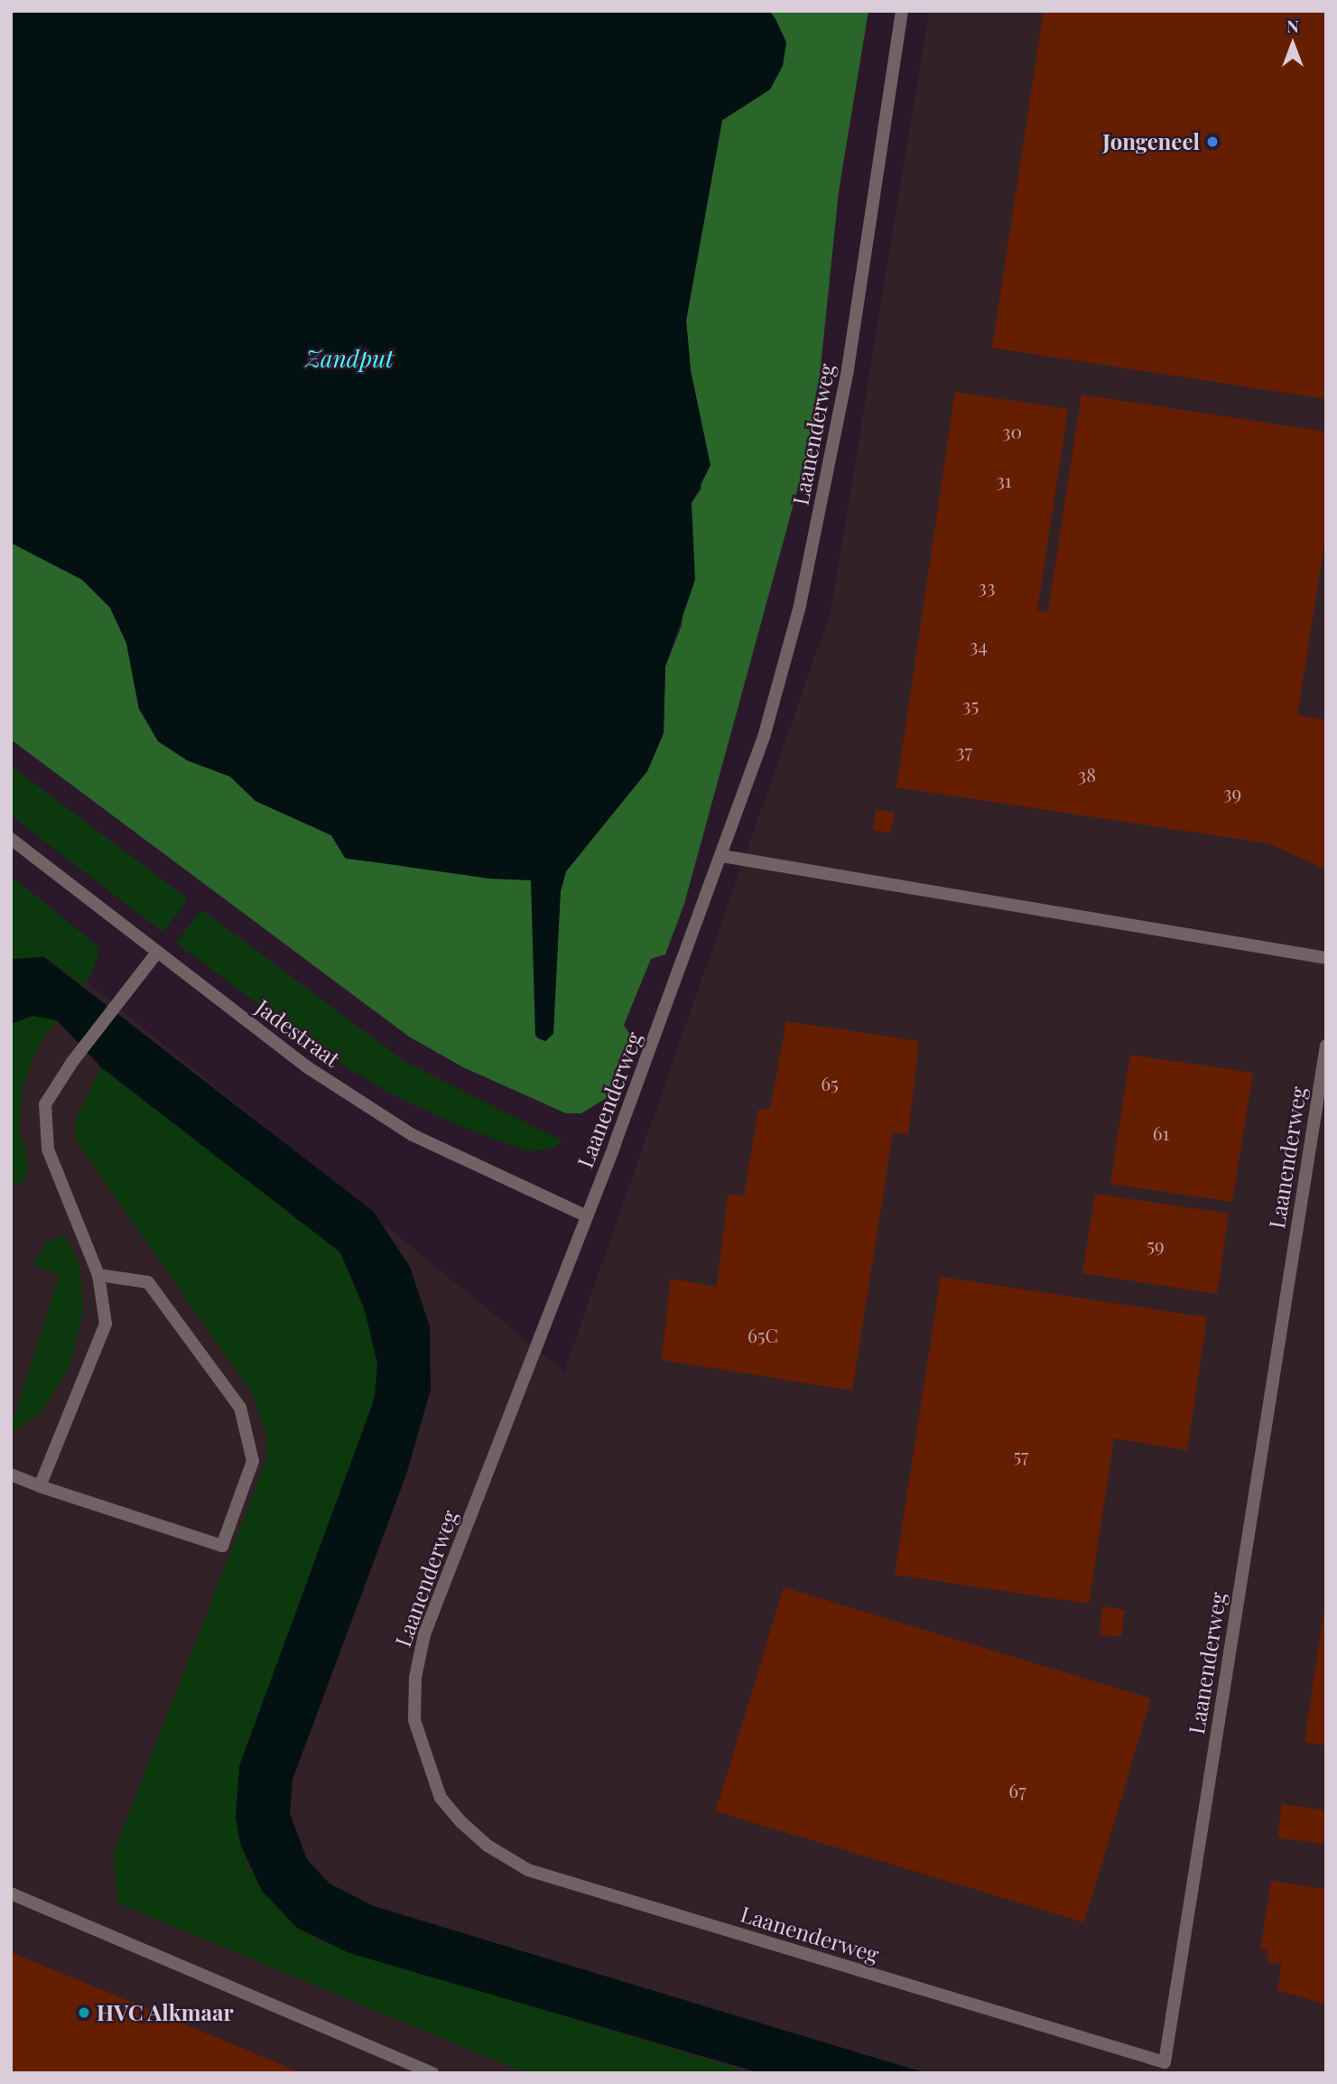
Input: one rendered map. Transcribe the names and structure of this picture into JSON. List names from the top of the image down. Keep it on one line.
{"streets":{"street":["Laanenderweg","Jadestraat"]},"crossings":[["Laanenderweg","Jadestraat"]],"water":["Zandput"],"places":["Jongeneel","HVC Alkmaar"],"house_numbers":["30","31","33","34","35","37","38","39","65","61","59","65C","57","67"],"north":"top"}
